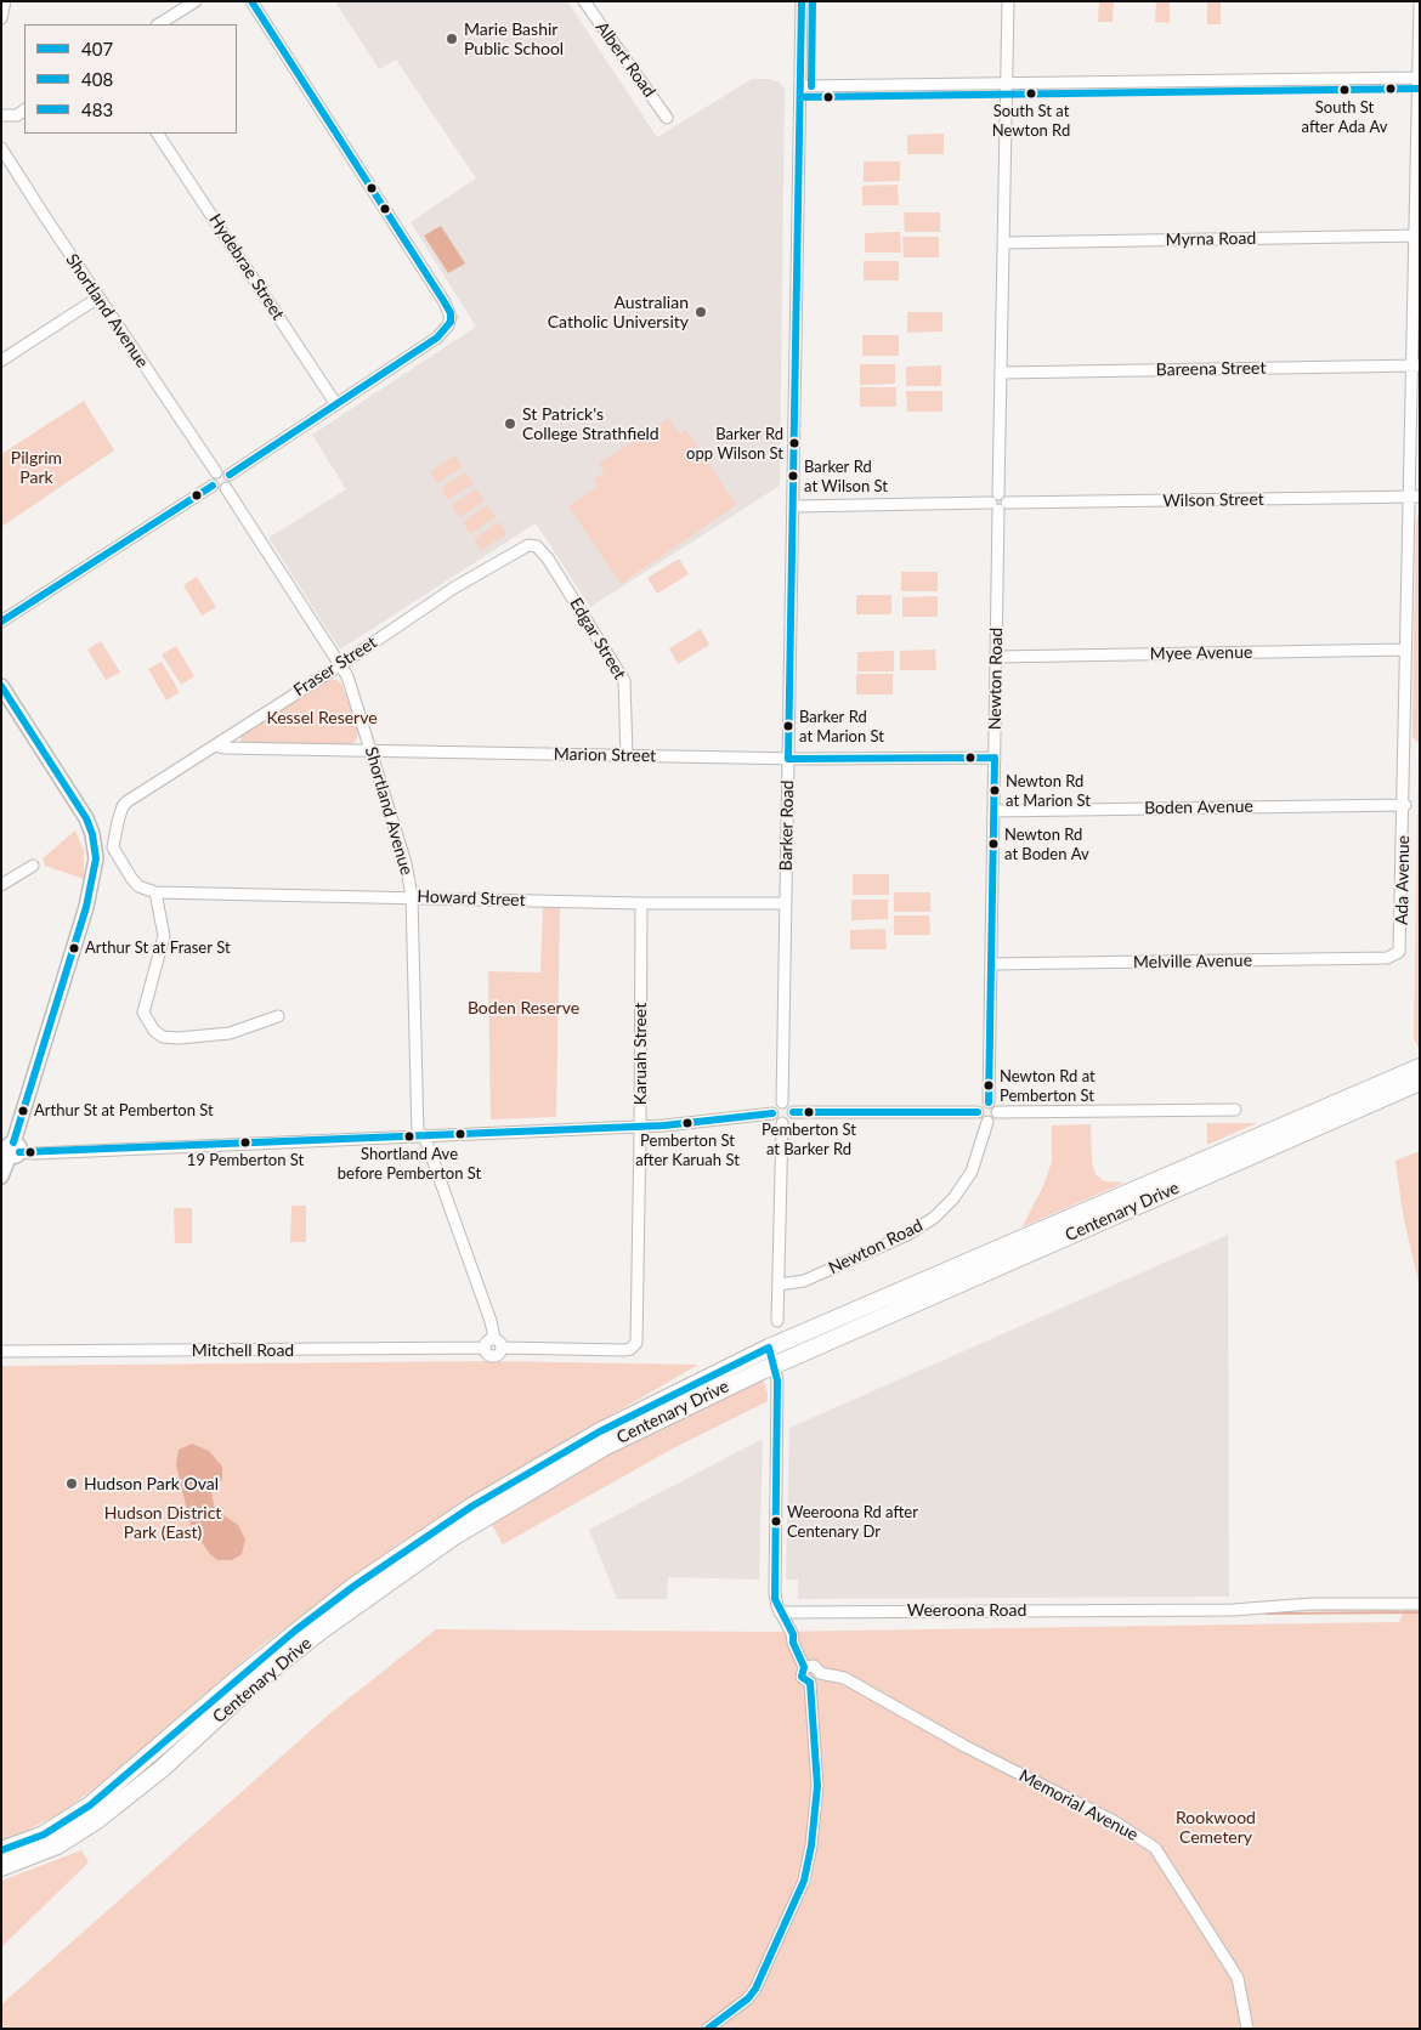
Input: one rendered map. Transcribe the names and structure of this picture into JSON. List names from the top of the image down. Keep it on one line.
{"streets":{"highway":["Centenary Drive"],"street":["Albert Road","Myrna Road","Hydebrae Street","Shortland Avenue","Bareena Street","Wilson Street","Edgar Street","Myee Avenue","Fraser Street","Newton Road","Marion Street","Boden Avenue","Barker Road","Ada Avenue","Howard Street","Melville Avenue","Karuah Street","Mitchell Road","Weeroona Road","Memorial Avenue"]},"crossings":[["Myrna Road","Newton Road"],["Myrna Road","Ada Avenue"],["Shortland Avenue","Fraser Street"],["Shortland Avenue","Marion Street"],["Shortland Avenue","Howard Street"],["Shortland Avenue","Karuah Street"],["Shortland Avenue","Mitchell Road"],["Bareena Street","Newton Road"],["Bareena Street","Ada Avenue"],["Wilson Street","Newton Road"],["Wilson Street","Barker Road"],["Wilson Street","Ada Avenue"],["Edgar Street","Fraser Street"],["Edgar Street","Marion Street"],["Myee Avenue","Newton Road"],["Myee Avenue","Ada Avenue"],["Fraser Street","Marion Street"],["Fraser Street","Howard Street"],["Newton Road","Marion Street"],["Newton Road","Boden Avenue"],["Newton Road","Melville Avenue"],["Marion Street","Barker Road"],["Boden Avenue","Ada Avenue"],["Barker Road","Howard Street"],["Ada Avenue","Melville Avenue"],["Howard Street","Karuah Street"],["Karuah Street","Mitchell Road"]],"parks":["Pilgrim Park","Kessel Reserve","Boden Reserve","Hudson District Park (East)","Rookwood Cemetery"],"places":["Marie Bashir Public School","South St after Ada Av","South St at Newton Rd","Australian Catholic University","St Patrick's College Strathfield","Barker Rd opp Wilson St","Barker Rd at Wilson St","Barker Rd at Marion St","Newton Rd at Marion St","Newton Rd at Boden Av","Arthur St at Fraser St","Newton Rd at Pemberton St","Arthur St at Pemberton St","Pemberton St at Barker Rd","Pemberton St after Karuah St","Shortland Ave before Pemberton St","19 Pemberton St","Hudson Park Oval","Weeroona Rd after Centenary Dr"],"lines":["transit line 407","transit line 483","transit line 408"],"legend":["407","408","483"]}
